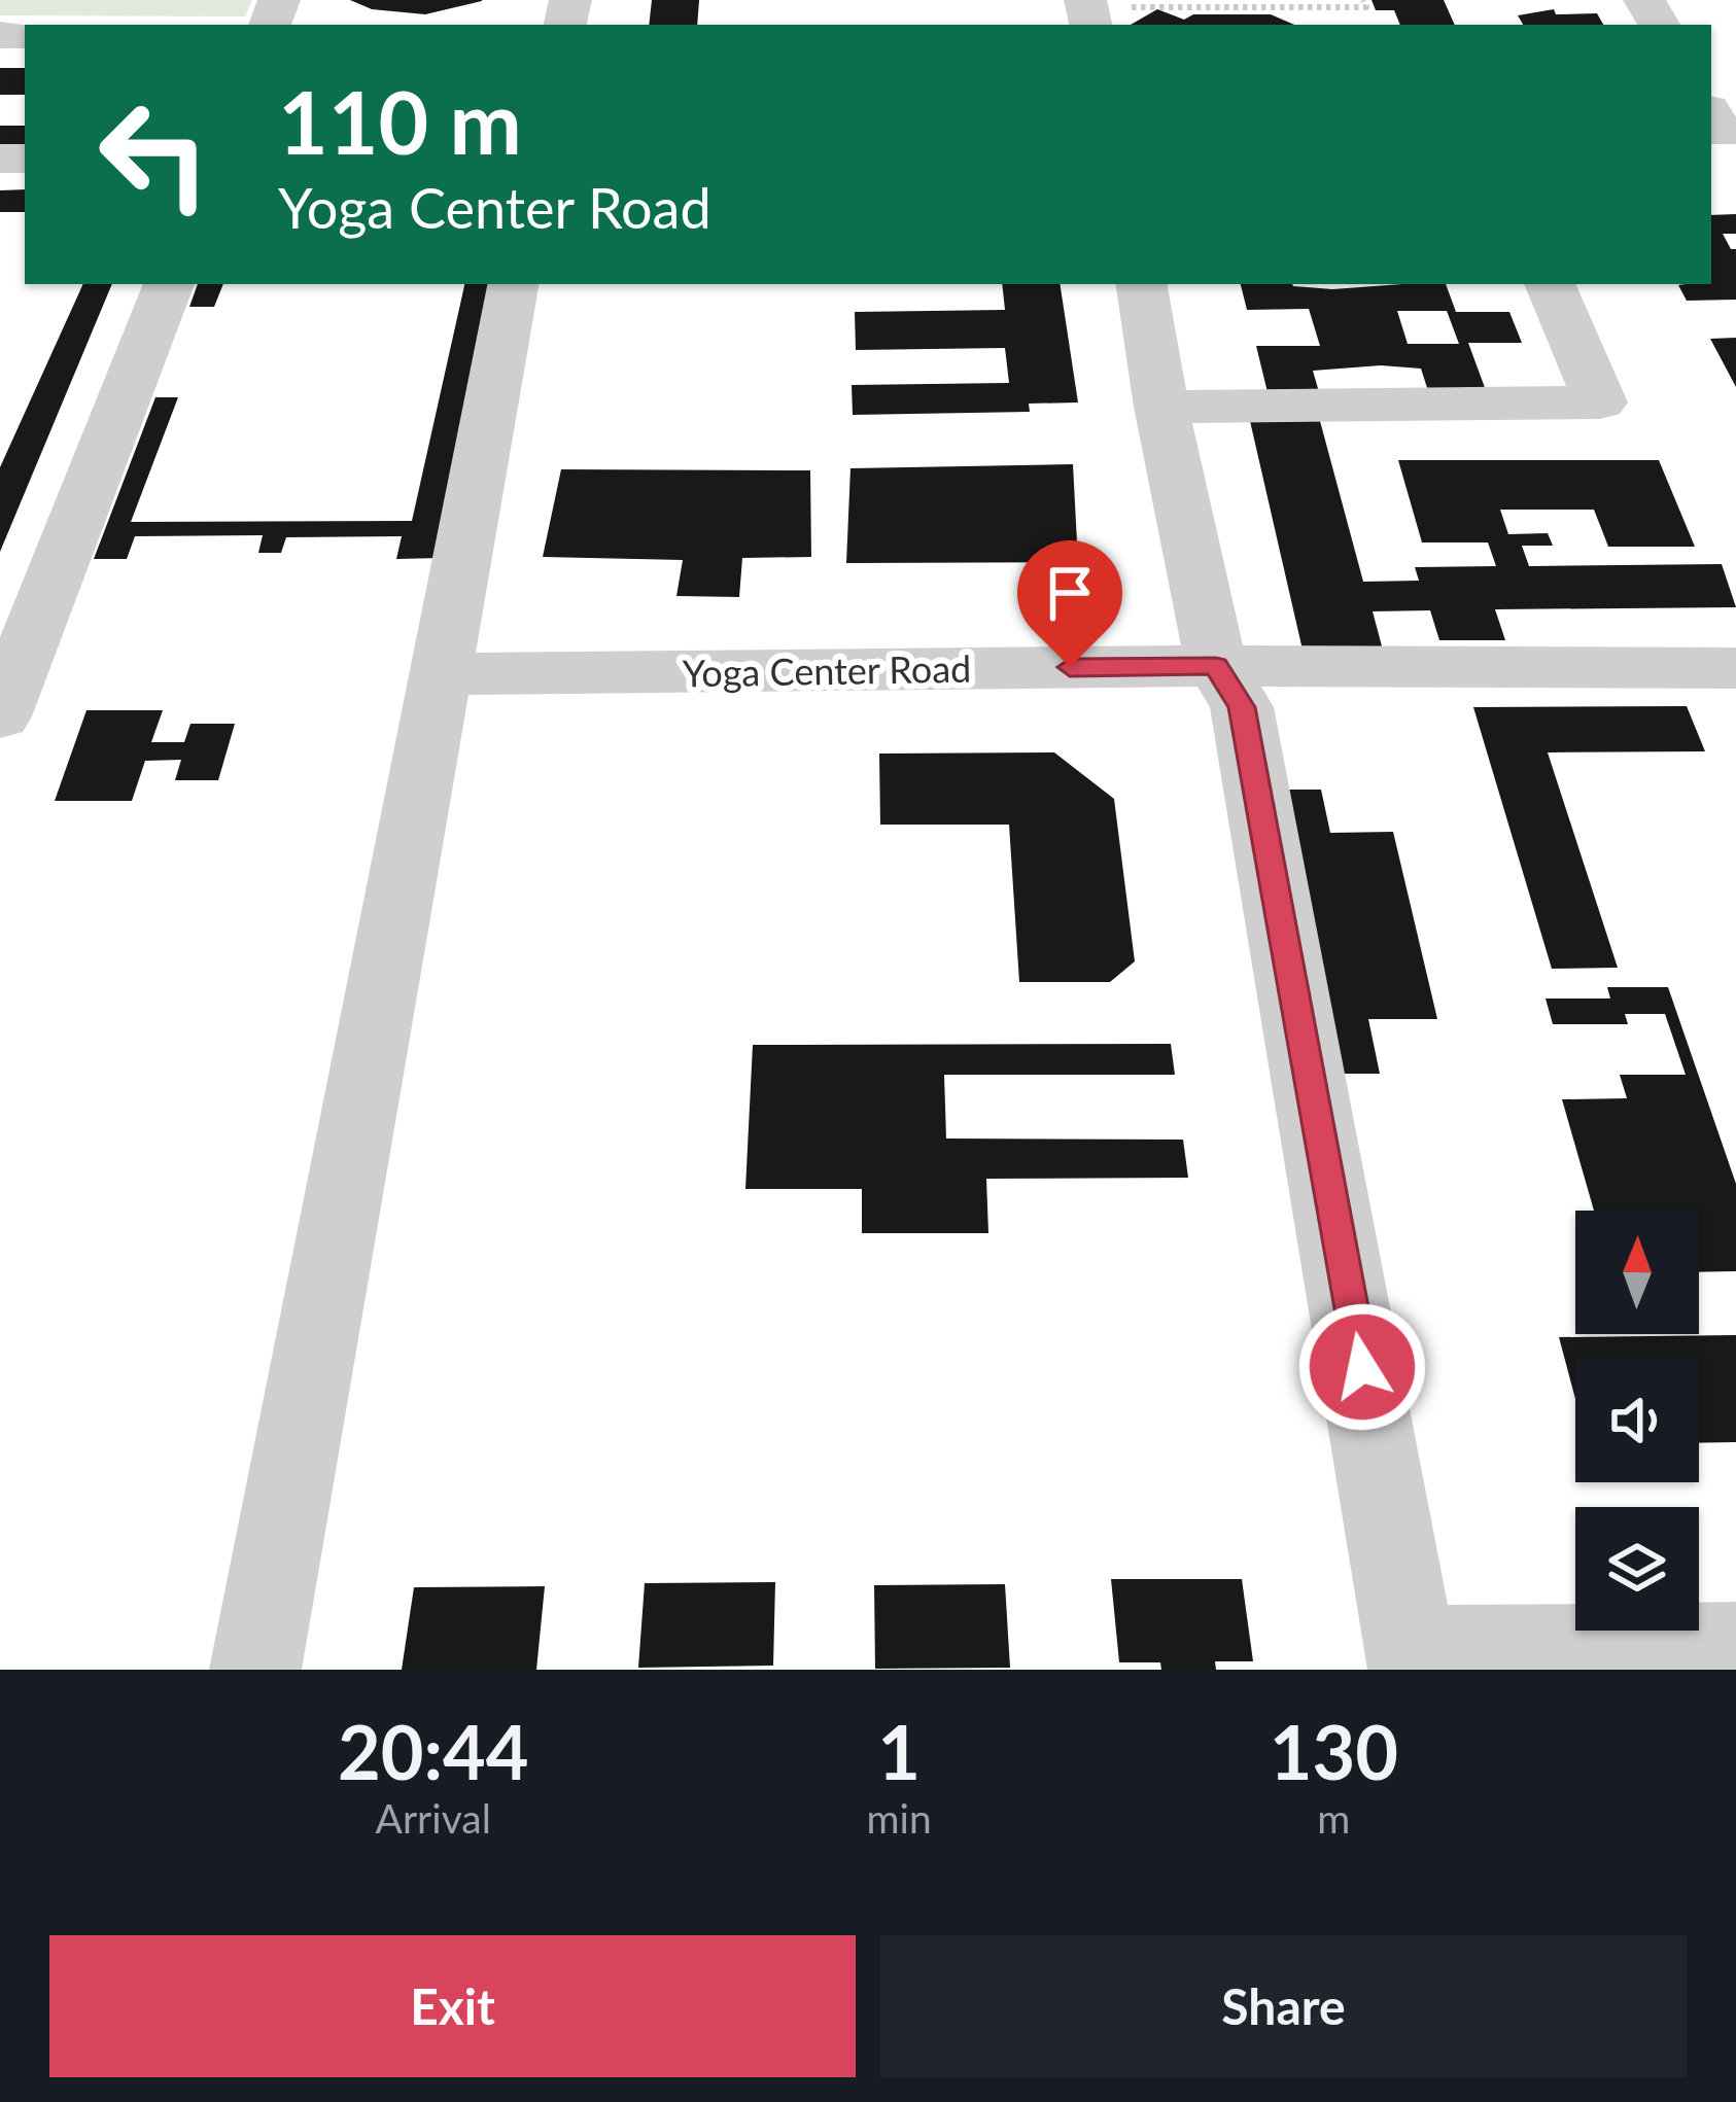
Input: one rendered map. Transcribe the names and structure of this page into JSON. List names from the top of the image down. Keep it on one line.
{"streets":{"street":["Yoga Center Road"]},"north":"top","page":{"turn":["110 m","Yoga Center Road"],"eta":["20:44","Arrival","1","min","130","m"],"buttons":["Exit","Share"]}}
